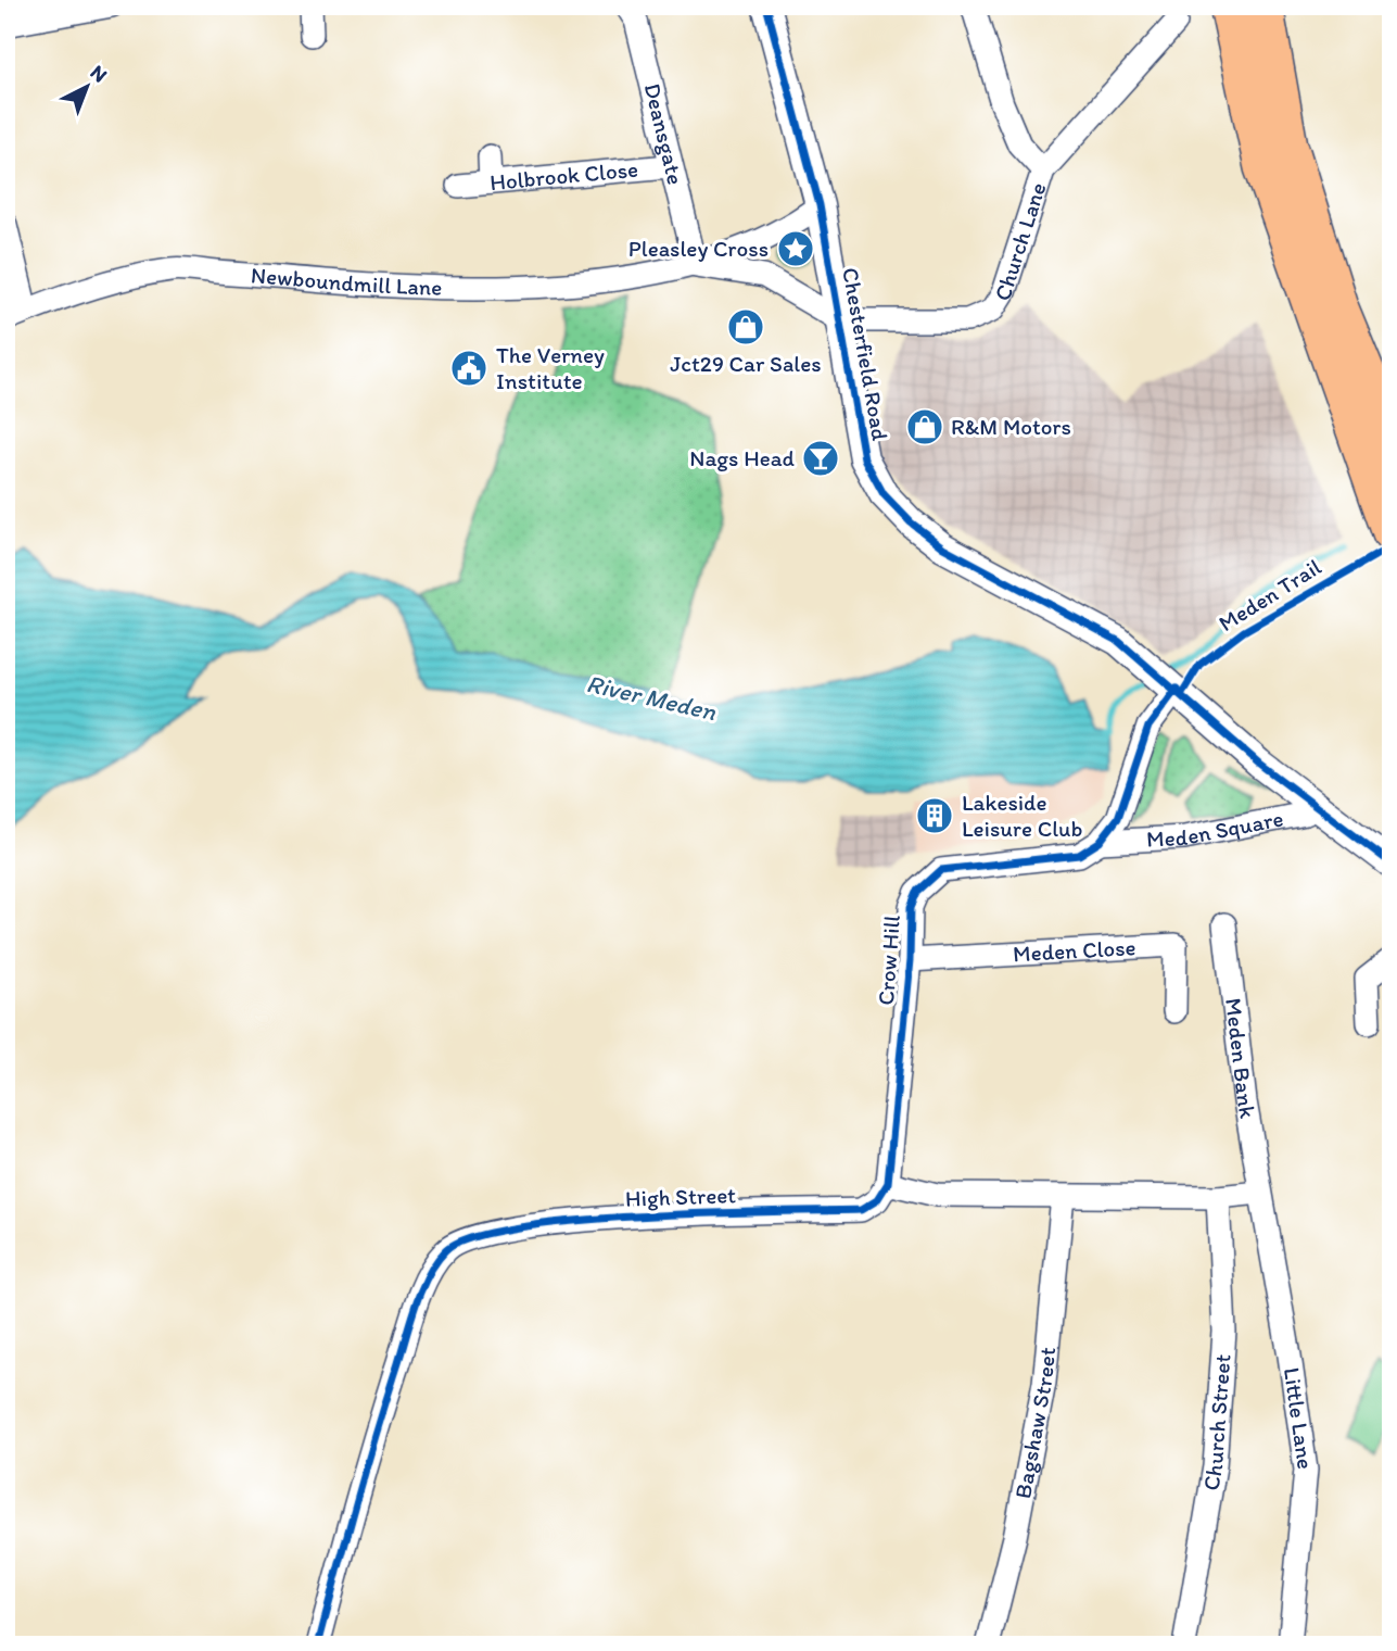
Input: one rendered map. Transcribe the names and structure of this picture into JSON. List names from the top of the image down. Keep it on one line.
{"streets":{"street":["Deansgate","Holbrook Close","Church Lane","Newboundmill Lane","Chesterfield Road","Meden Square","Meden Close","Crow Hill","Meden Bank","High Street","Little Lane","Church Street","Bagshaw Street"],"cycle path":["Meden Trail"]},"crossings":[["Deansgate","Holbrook Close"],["Deansgate","Newboundmill Lane"],["Church Lane","Newboundmill Lane"],["Church Lane","Chesterfield Road"],["Newboundmill Lane","Chesterfield Road"],["Chesterfield Road","Meden Square"],["Meden Square","Crow Hill"],["Meden Close","Crow Hill"],["Crow Hill","High Street"],["Meden Bank","Little Lane"]],"water":["River Meden"],"places":{"place":["Pleasley Cross"],"shop":["Jct29 Car Sales","R&M Motors"],"public building":["The Verney Institute"],"bar":["Nags Head"],"building":["Lakeside Leisure Club"]},"north":"top right"}
